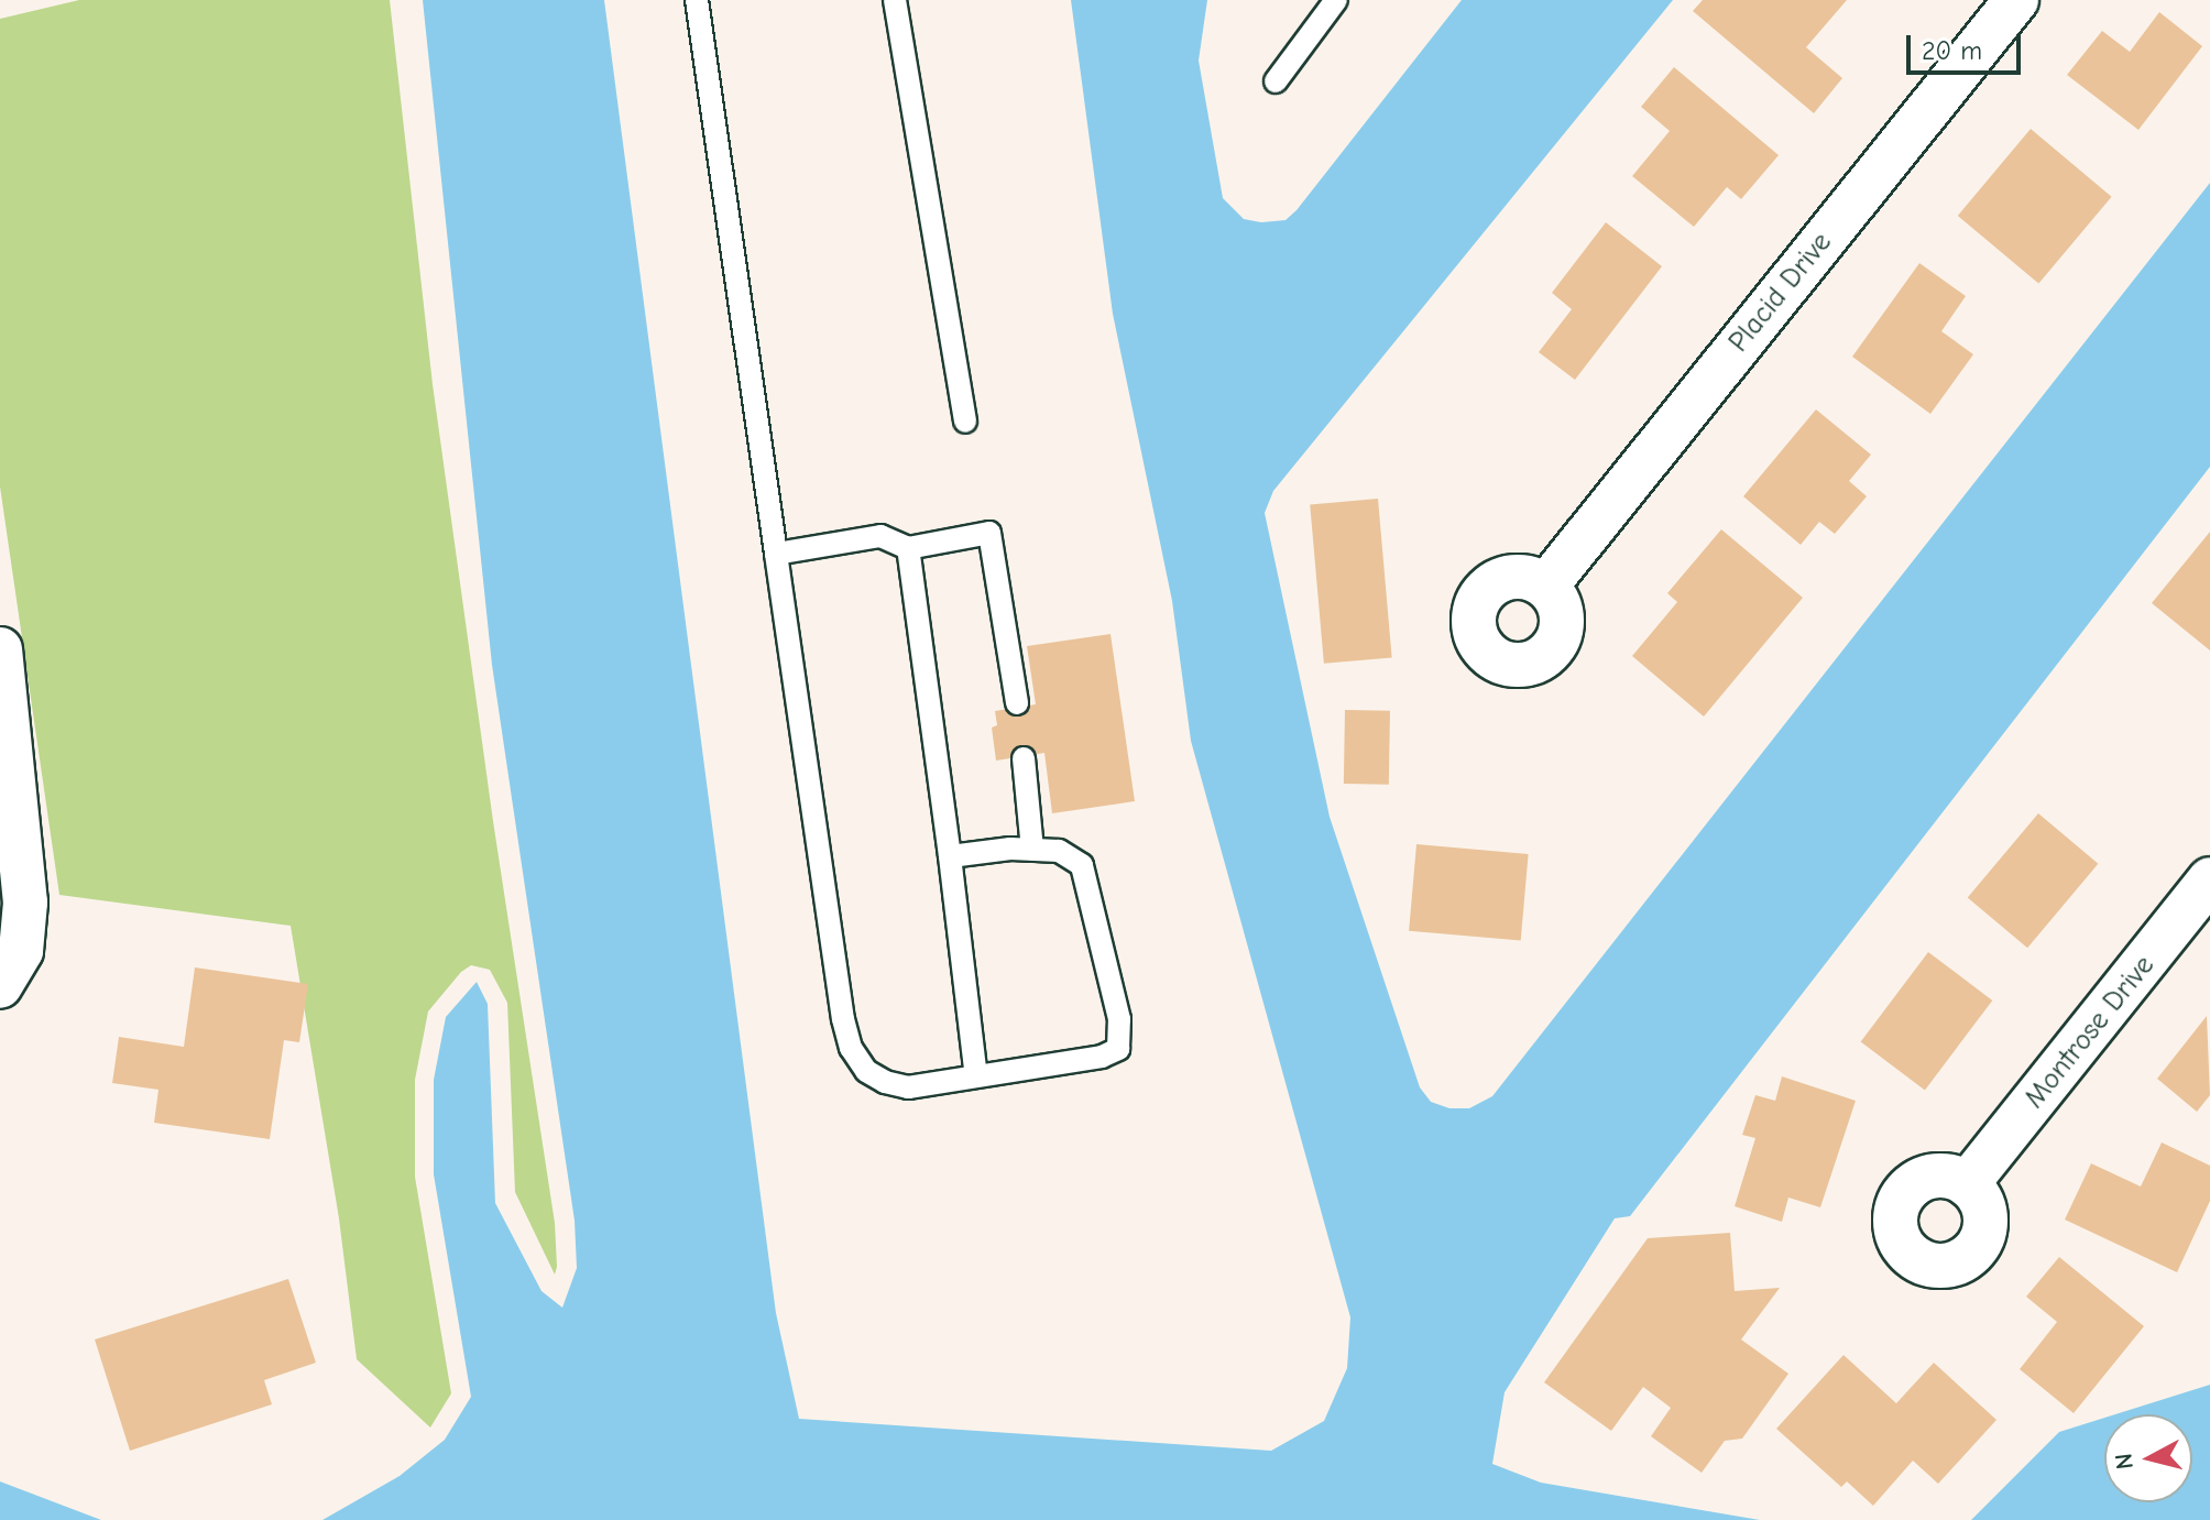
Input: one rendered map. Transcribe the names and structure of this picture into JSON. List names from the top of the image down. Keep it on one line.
{"streets":{"street":["Placid Drive","Montrose Drive"]},"scale_bar":"20 m","north":"left"}
